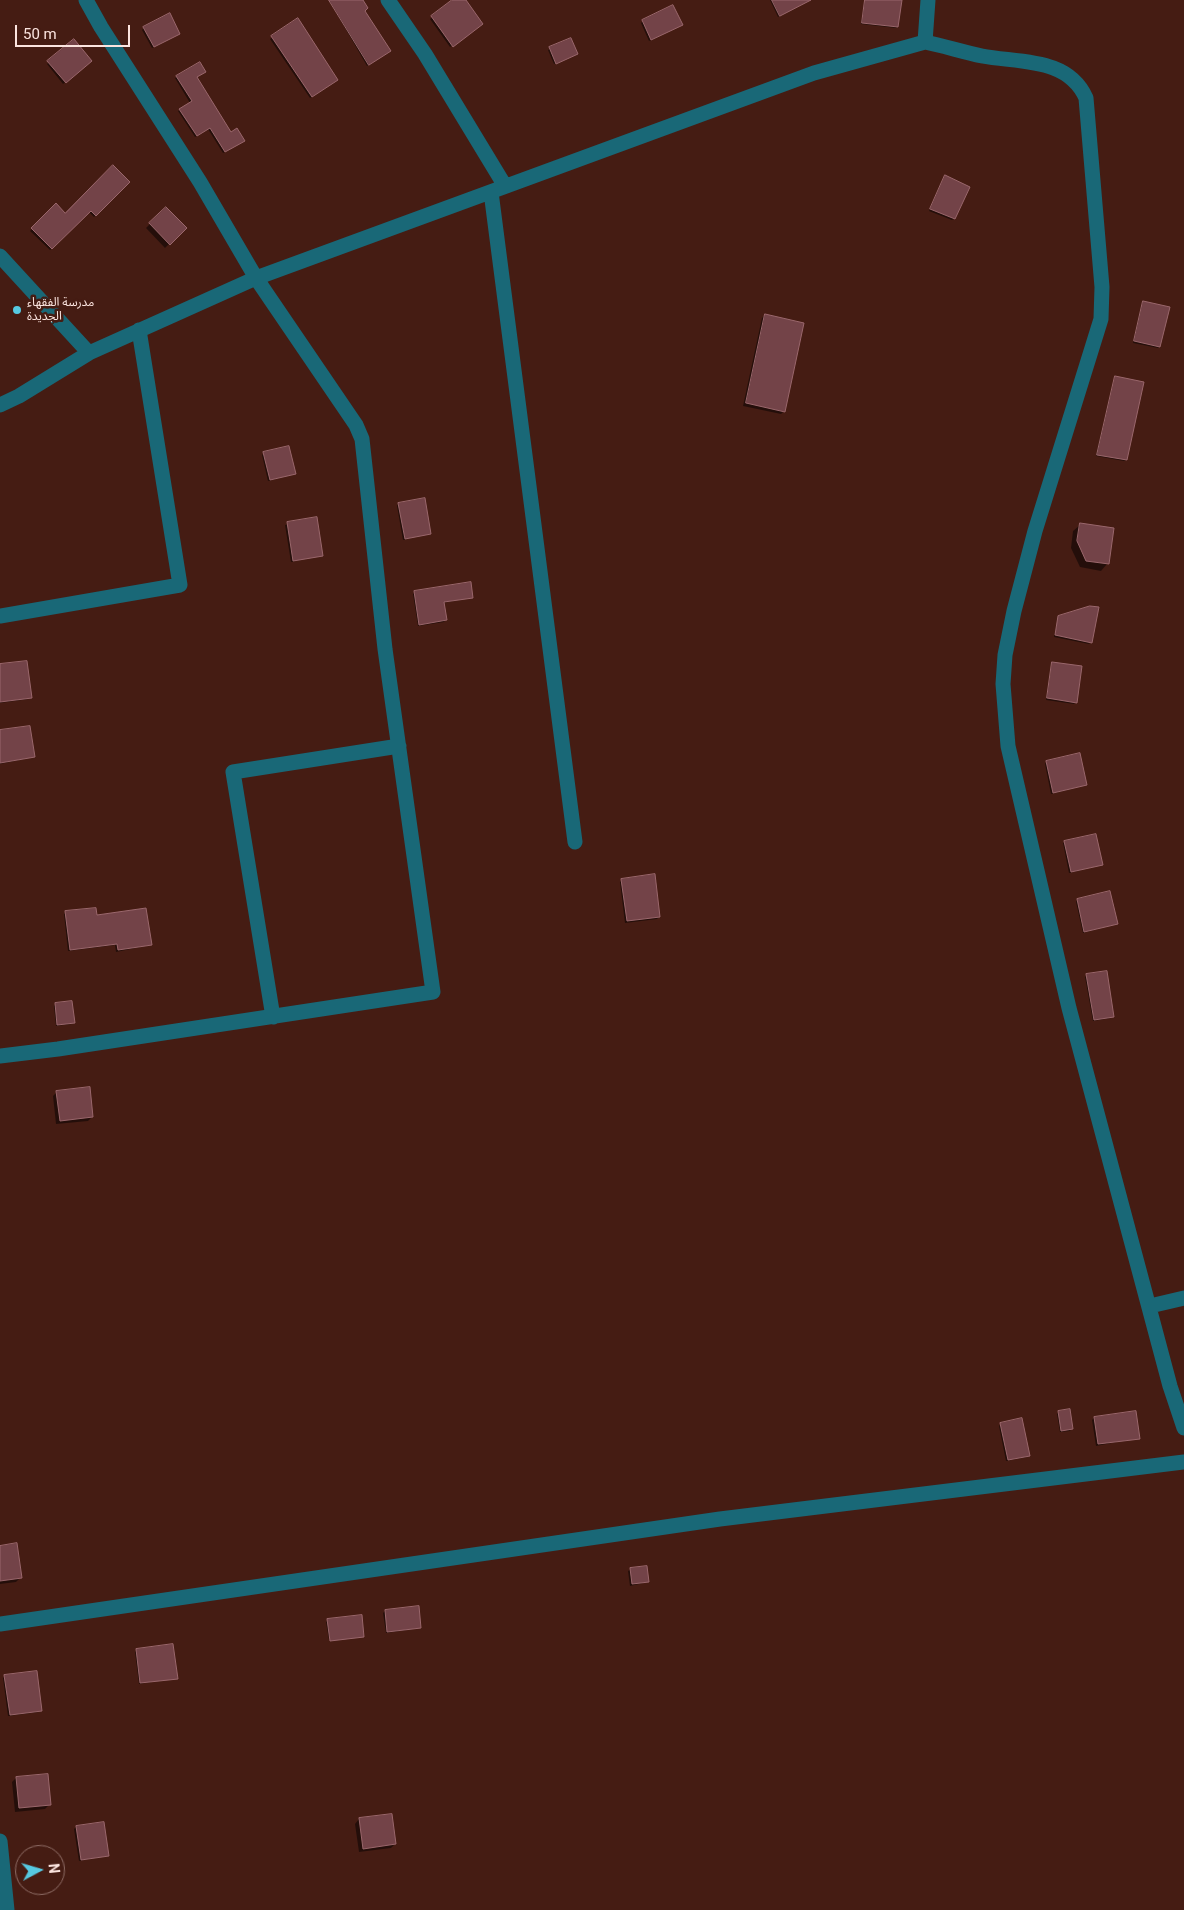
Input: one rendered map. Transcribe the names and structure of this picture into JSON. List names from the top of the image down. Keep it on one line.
{"places":["مدرسة الفقهاء الجديدة"],"scale_bar":"50 m","north":"right"}
